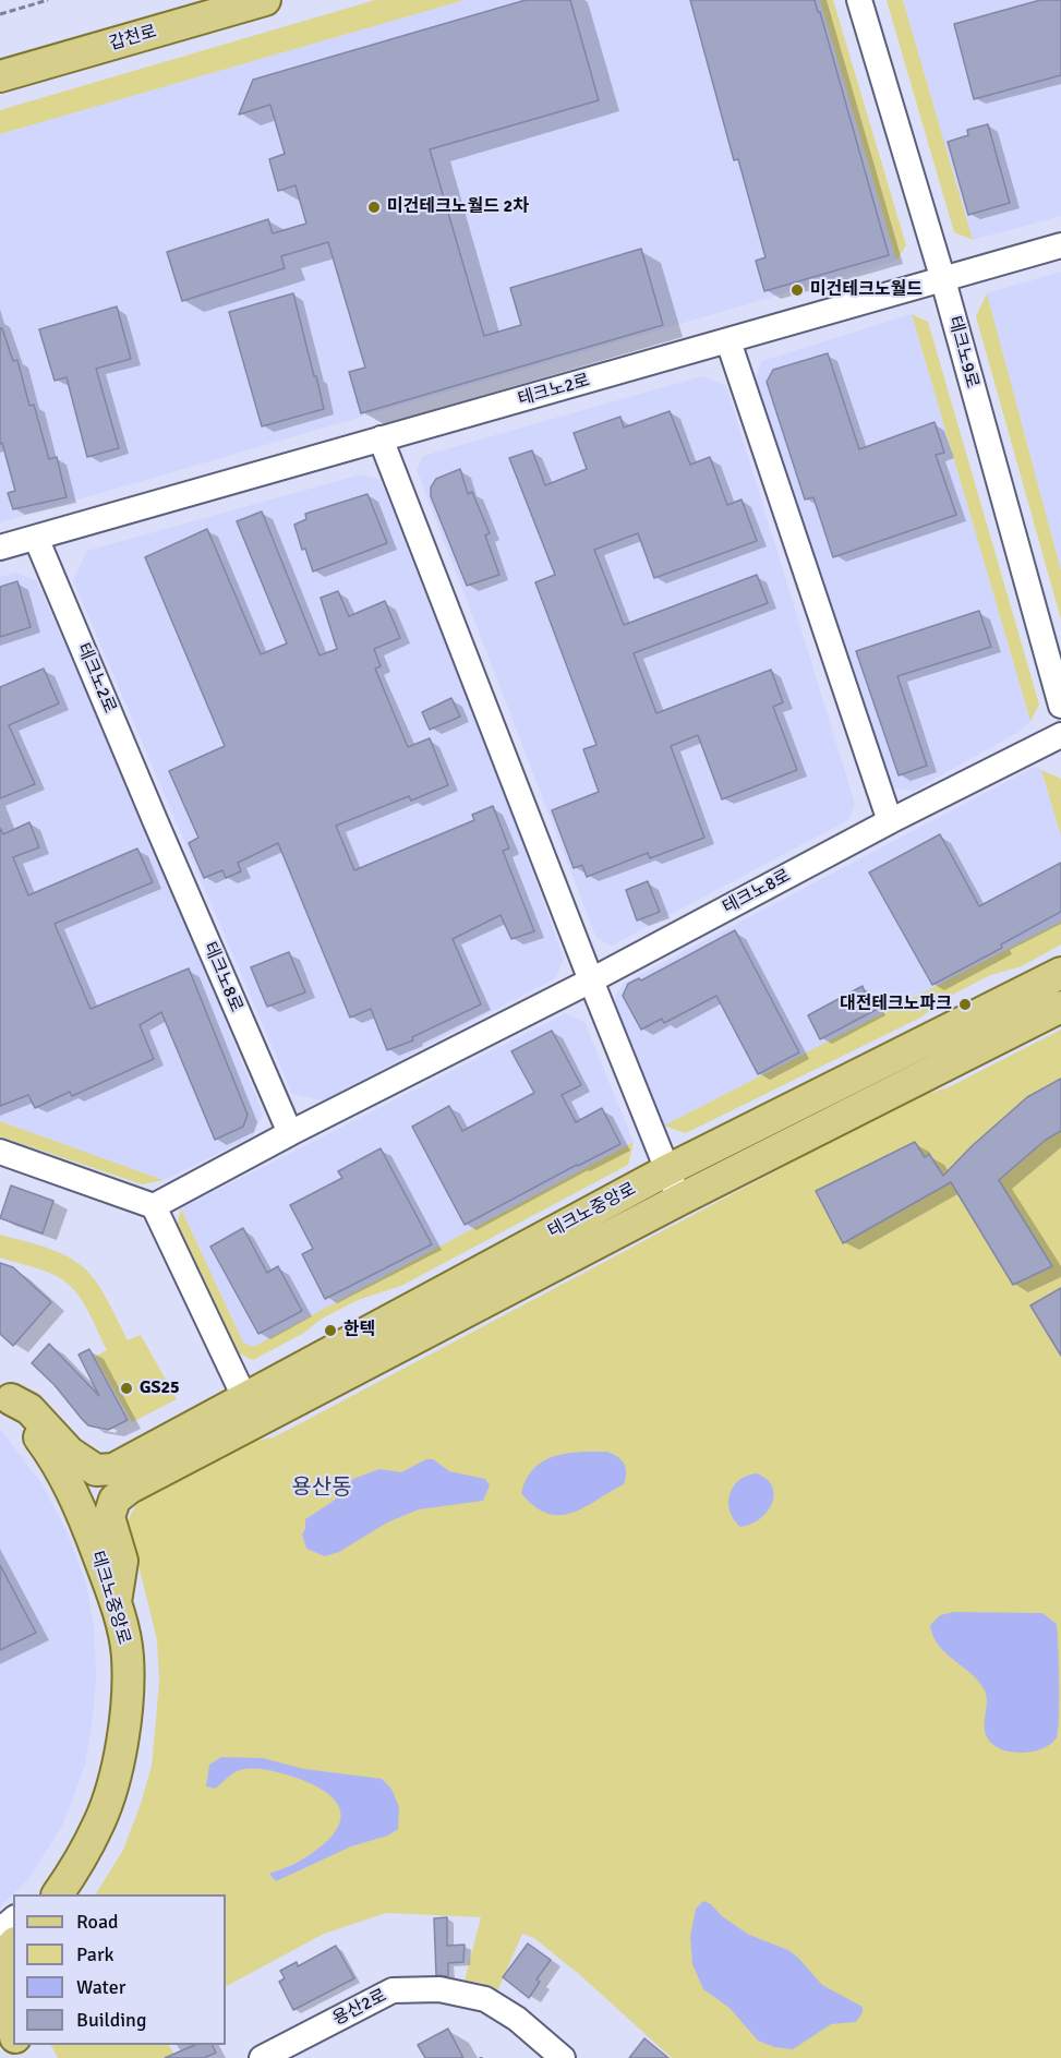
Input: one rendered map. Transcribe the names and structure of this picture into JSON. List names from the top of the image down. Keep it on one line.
{"streets":{"main road":["갑천로","테크노중앙로"],"street":["테크노9로","테크노2로","테크노8로","용산2로"]},"crossings":[["테크노9로","테크노2로"],["테크노2로","테크노8로"]],"districts":["용산동"],"places":["미건테크노월드 2차","미건테크노월드","대전테크노파크","한텍","GS25"],"legend":["Road","Park","Water","Building"]}
